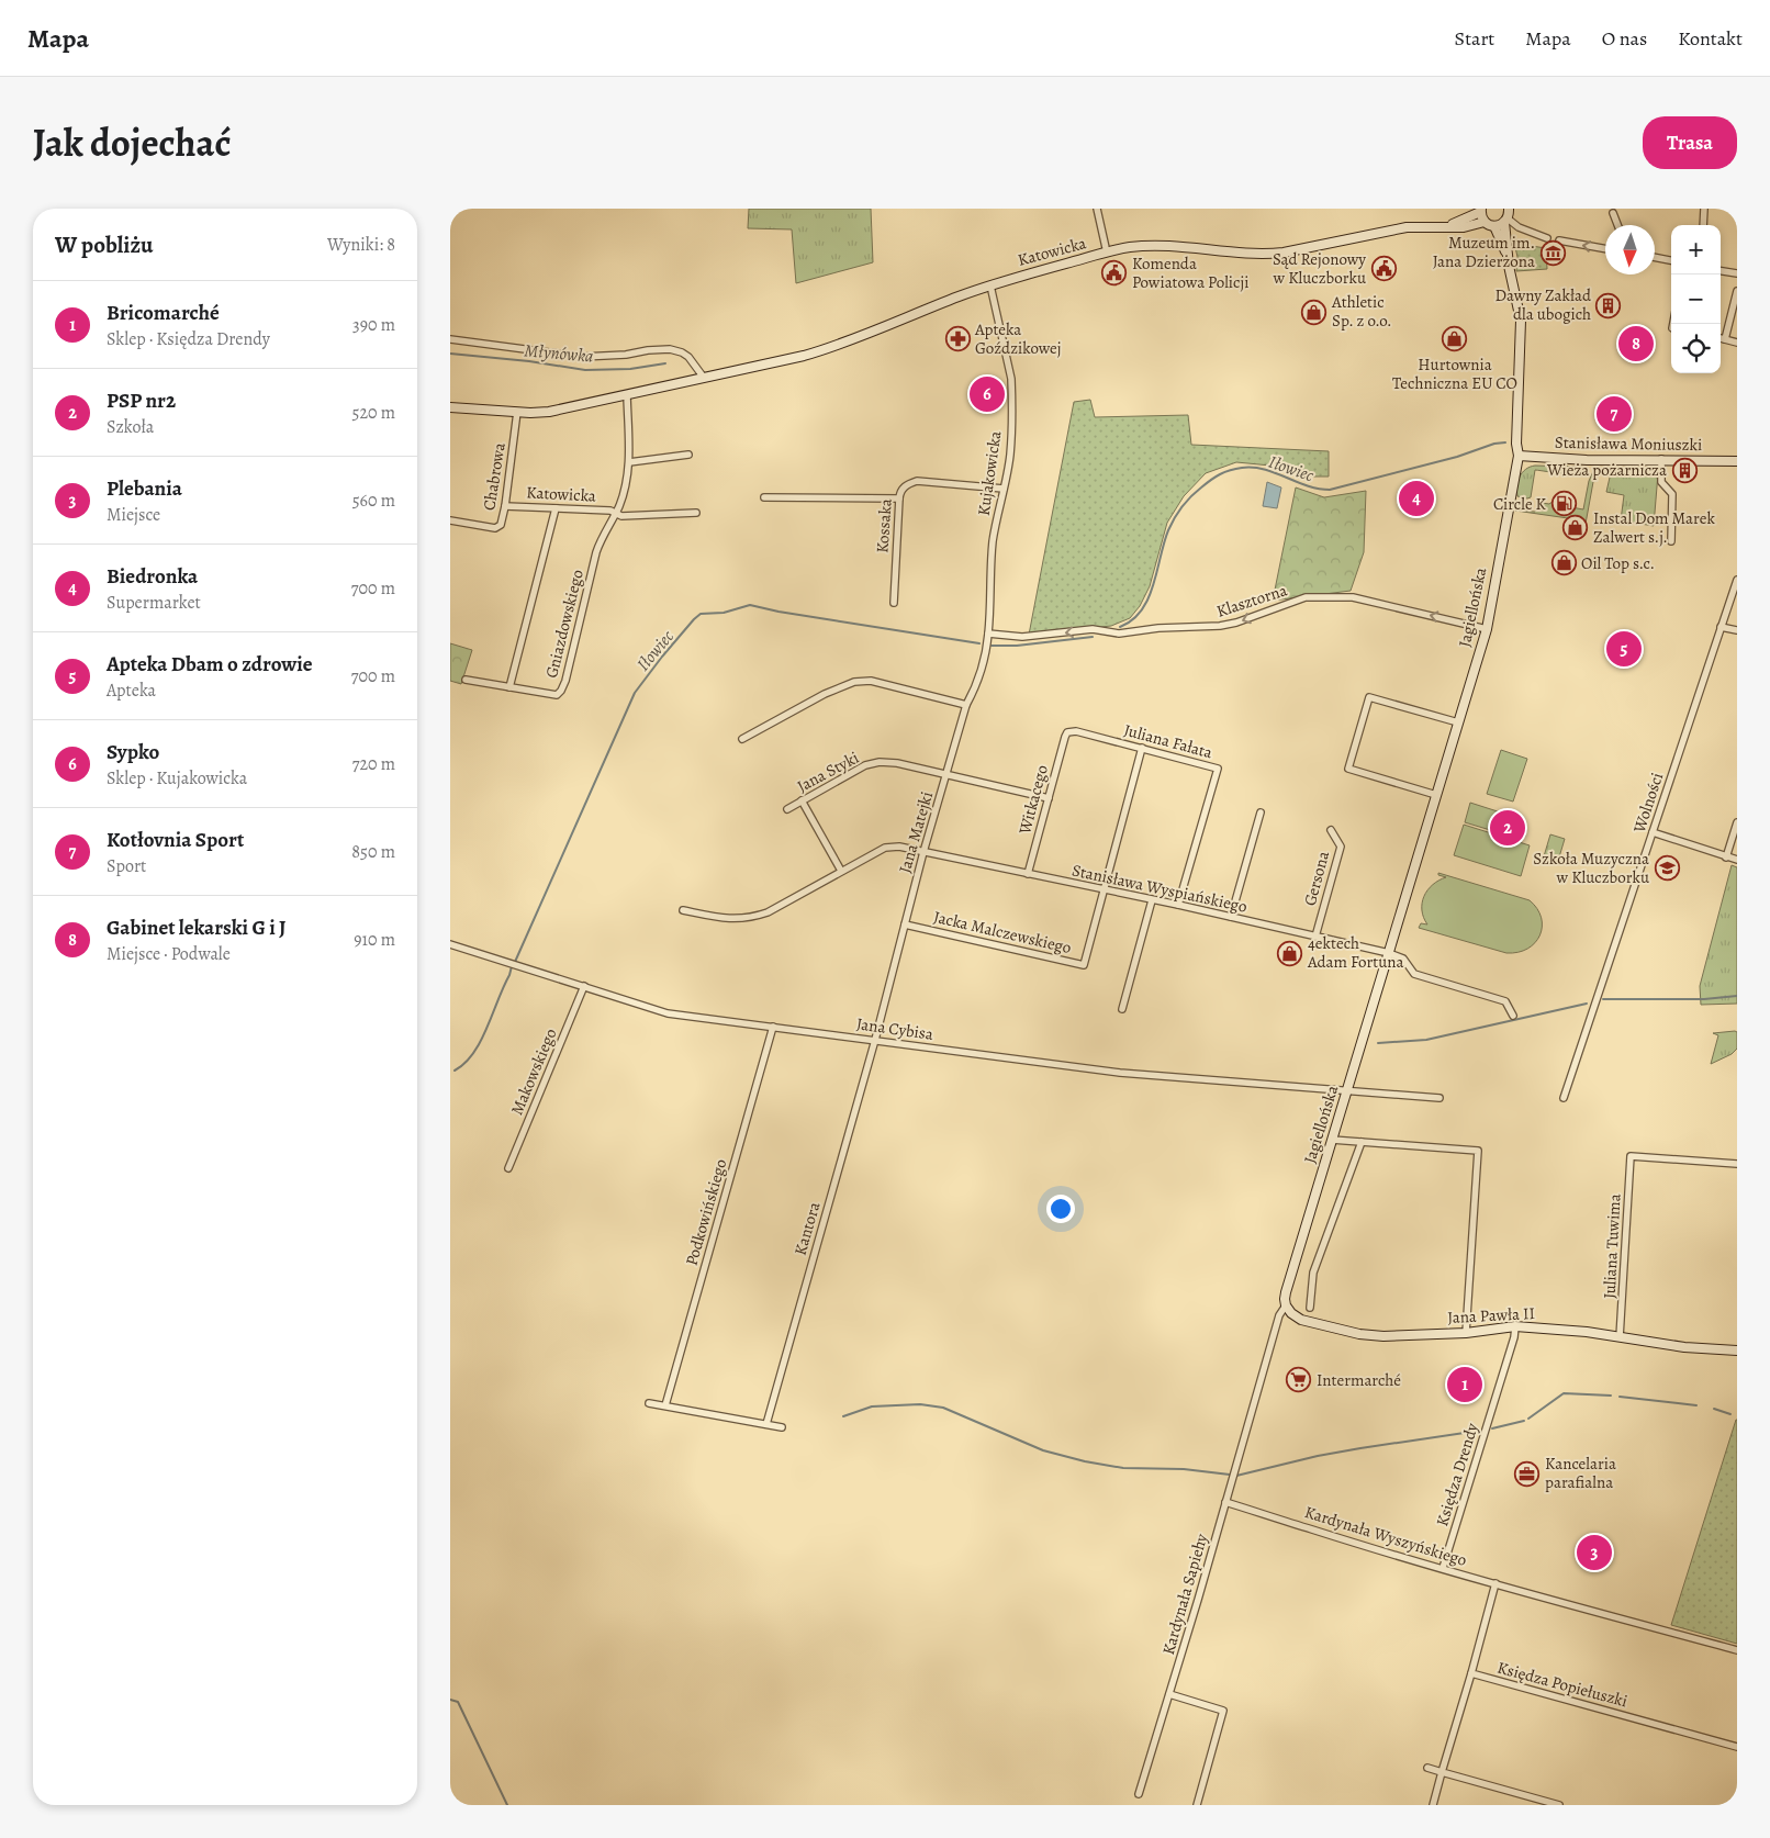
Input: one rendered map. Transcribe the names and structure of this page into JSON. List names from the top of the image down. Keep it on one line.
{"streets":{"street":["Katowicka","Stanisława Moniuszki","Kujakowicka","Chabrowa","Kossaka","Klasztorna","Jagiellońska","Gniazdowskiego","Juliana Fałata","Jana Styki","Witkacego","Wolności","Jana Matejki","Gersona","Stanisława Wyspiańskiego","Jacka Malczewskiego","Jana Cybisa","Makowskiego","Podkowińskiego","Kantora","Juliana Tuwima","Jana Pawła II","Księdza Drendy","Kardynała Wyszyńskiego","Kardynała Sapiehy","Księdza Popiełuszki"]},"crossings":[["Katowicka","Kujakowicka"],["Katowicka","Chabrowa"],["Katowicka","Gniazdowskiego"],["Stanisława Moniuszki","Jagiellońska"],["Kujakowicka","Kossaka"],["Kujakowicka","Klasztorna"],["Kujakowicka","Jana Matejki"],["Klasztorna","Jagiellońska"],["Klasztorna","Jana Matejki"],["Jagiellońska","Stanisława Wyspiańskiego"],["Jagiellońska","Jana Cybisa"],["Jagiellońska","Jana Pawła II"],["Juliana Fałata","Witkacego"],["Juliana Fałata","Stanisława Wyspiańskiego"],["Jana Styki","Witkacego"],["Jana Styki","Jana Matejki"],["Witkacego","Stanisława Wyspiańskiego"],["Jana Matejki","Stanisława Wyspiańskiego"],["Jana Matejki","Jacka Malczewskiego"],["Jana Matejki","Jana Cybisa"],["Jana Matejki","Kantora"],["Gersona","Stanisława Wyspiańskiego"],["Stanisława Wyspiańskiego","Jacka Malczewskiego"],["Jana Cybisa","Makowskiego"],["Jana Cybisa","Podkowińskiego"],["Jana Cybisa","Kantora"],["Juliana Tuwima","Jana Pawła II"],["Jana Pawła II","Księdza Drendy"],["Księdza Drendy","Kardynała Wyszyńskiego"],["Kardynała Wyszyńskiego","Kardynała Sapiehy"],["Kardynała Wyszyńskiego","Księdza Popiełuszki"]],"one_way":["Klasztorna"],"water":["Młynówka","Iłowiec"],"places":{"museum":["Muzeum im. Jana Dzierżona"],"public building":["Sąd Rejonowy w Kluczborku","Komenda Powiatowa Policji"],"building":["Dawny Zakład dla ubogich","Wieża pożarnicza"],"shop":["Athletic Sp. z o.o.","Hurtownia Techniczna EU CO","Instal Dom Marek Zalwert s.j.","Oil Top s.c.","4ektech Adam Fortuna"],"pharmacy":["Apteka Goździkowej"],"fuel station":["Circle K"],"school or university":["Szkoła Muzyczna w Kluczborku"],"supermarket":["Intermarché"],"office":["Kancelaria parafialna"]},"north":"bottom","page":{"header":"Mapa","nav":["Start","Mapa","O nas","Kontakt"],"title":"Jak dojechać","buttons":"Trasa","heading":["W pobliżu","Wyniki: 8"],"map_buttons":["+","−"],"list":[{"mark":"1","name":"Bricomarché","note":"Sklep · Księdza Drendy","value":"390 m"},{"mark":"2","name":"PSP nr2","note":"Szkoła","value":"520 m"},{"mark":"3","name":"Plebania","note":"Miejsce","value":"560 m"},{"mark":"4","name":"Biedronka","note":"Supermarket","value":"700 m"},{"mark":"5","name":"Apteka Dbam o zdrowie","note":"Apteka","value":"700 m"},{"mark":"6","name":"Sypko","note":"Sklep · Kujakowicka","value":"720 m"},{"mark":"7","name":"Kotłovnia Sport","note":"Sport","value":"850 m"},{"mark":"8","name":"Gabinet lekarski G i J","note":"Miejsce · Podwale","value":"910 m"}],"pins":["8","6","7","4","5","2","1","3"]}}
